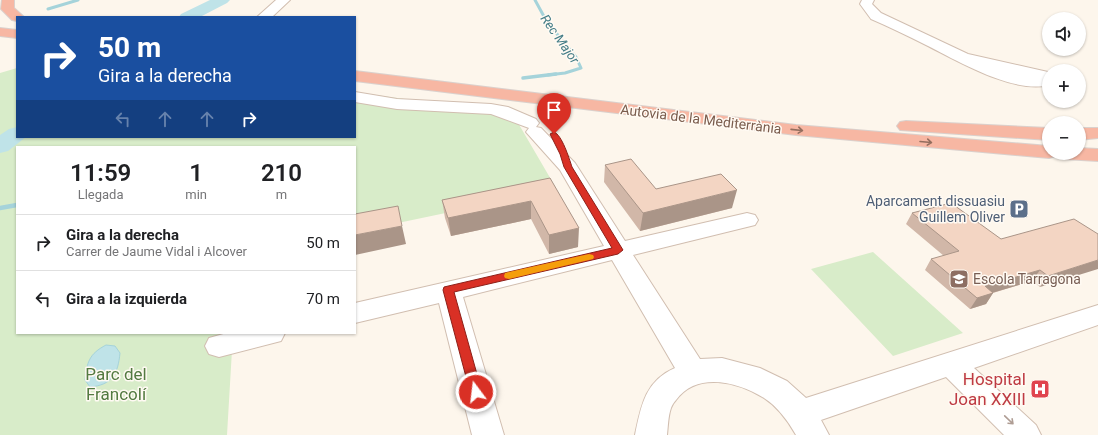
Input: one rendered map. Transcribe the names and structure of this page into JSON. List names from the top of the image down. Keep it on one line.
{"streets":{"highway":["Autovia de la Mediterrània"]},"water":["Rec Major"],"parks":["Parc del Francolí"],"places":{"parking":["Aparcament dissuasiu Guillem Oliver"],"school or university":["Escola Tarragona"],"hospital":["Hospital Joan XXIII"]},"page":{"map_buttons":["+","−"],"turn":["50 m","Gira a la derecha"],"eta":["11:59","Llegada","1","min","210","m"],"list":[{"name":"Gira a la derecha","note":"Carrer de Jaume Vidal i Alcover","value":"50 m"},{"name":"Gira a la izquierda","value":"70 m"}]}}
